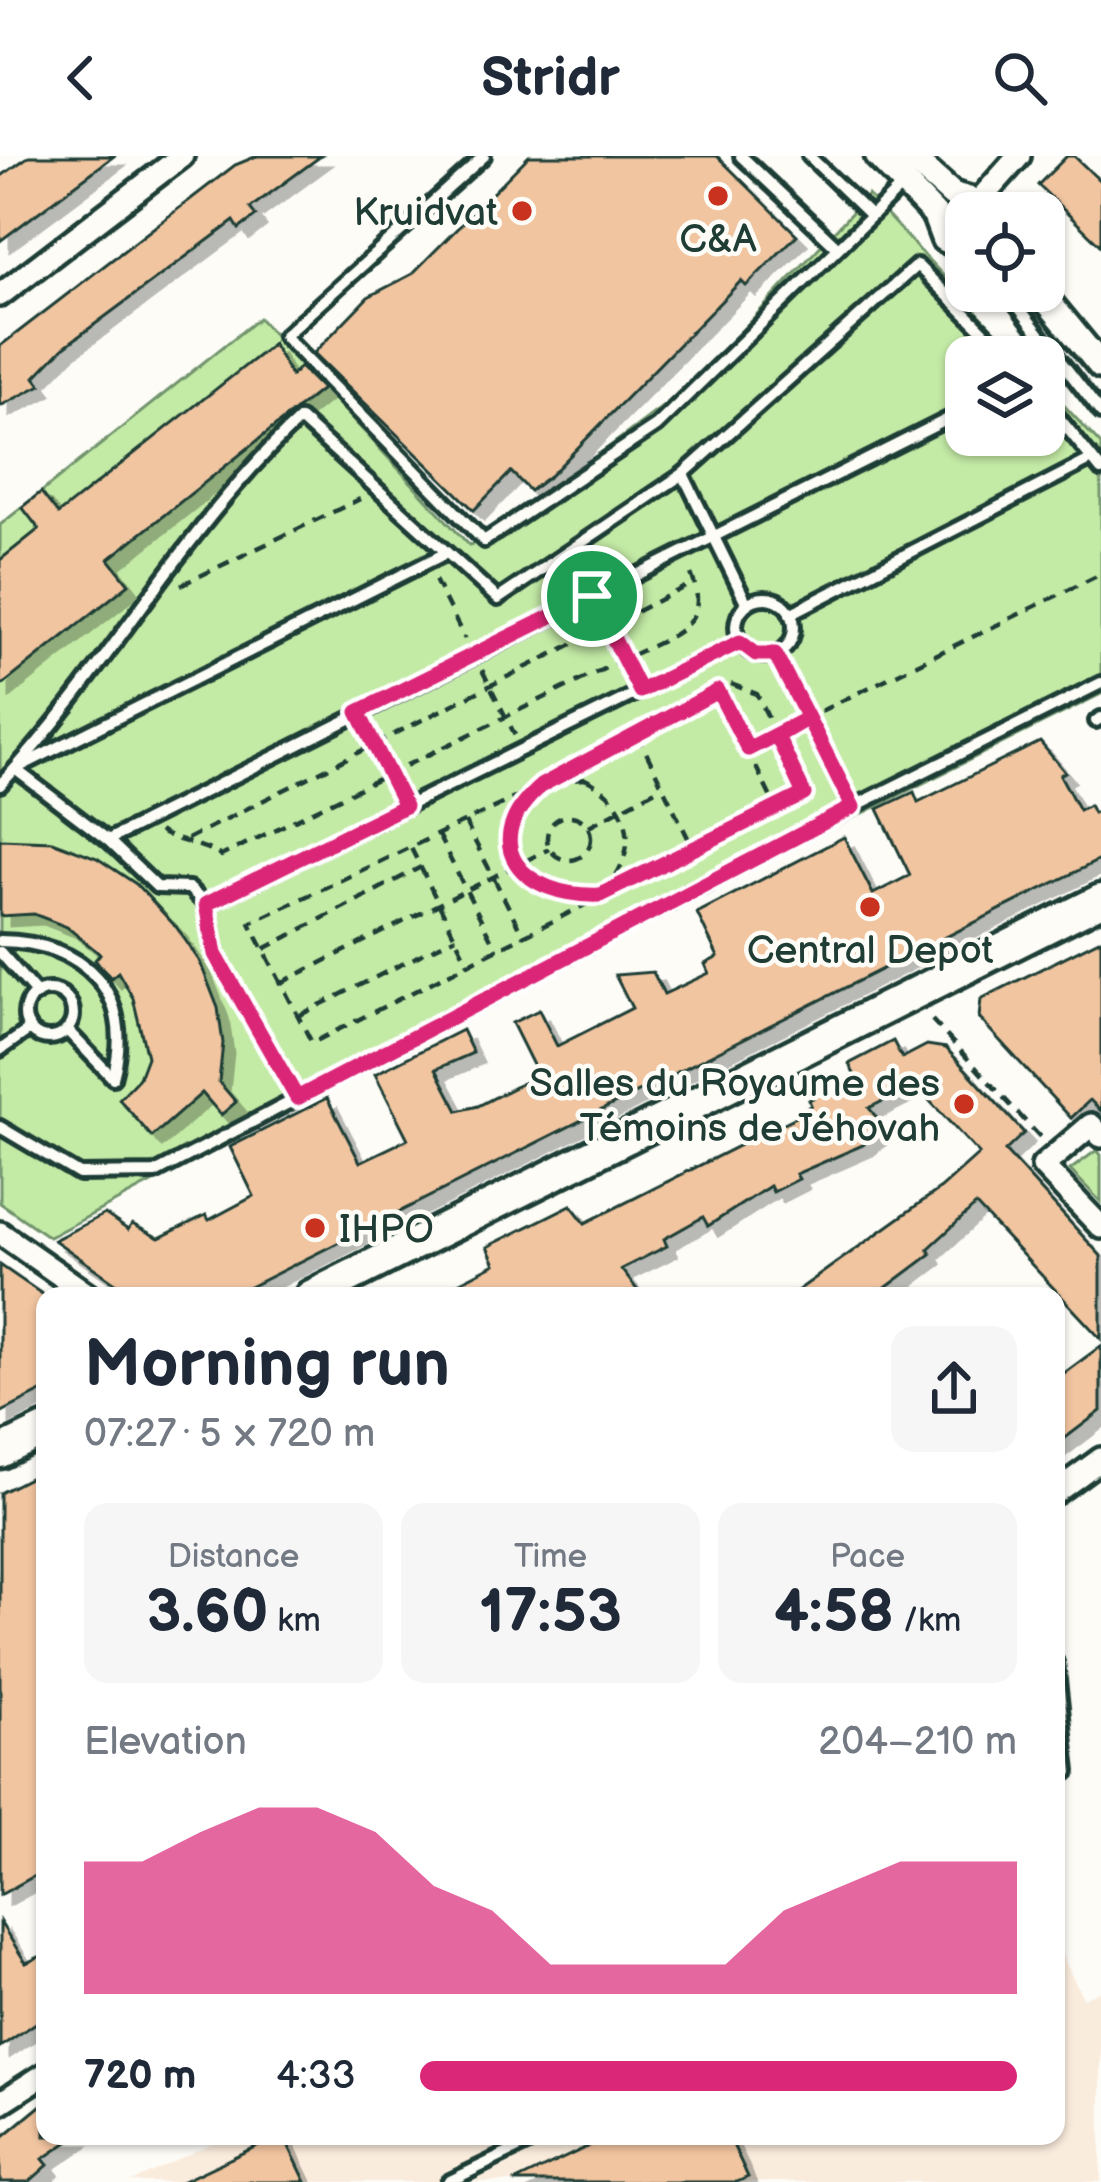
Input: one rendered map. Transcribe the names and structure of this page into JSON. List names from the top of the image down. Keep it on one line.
{"places":["C&A","Kruidvat","Central Depot","Salles du Royaume des Témoins de Jéhovah","IHPO"],"page":{"header":"Stridr","heading":["Morning run","07:27 · 5 × 720 m"],"stats":[["Distance","3.60 km"],["Time","17:53"],["Pace","4:58 /km"]],"chart":["Elevation","204–210 m"],"list":[{"name":"720 m","note":"4:33"}]}}
